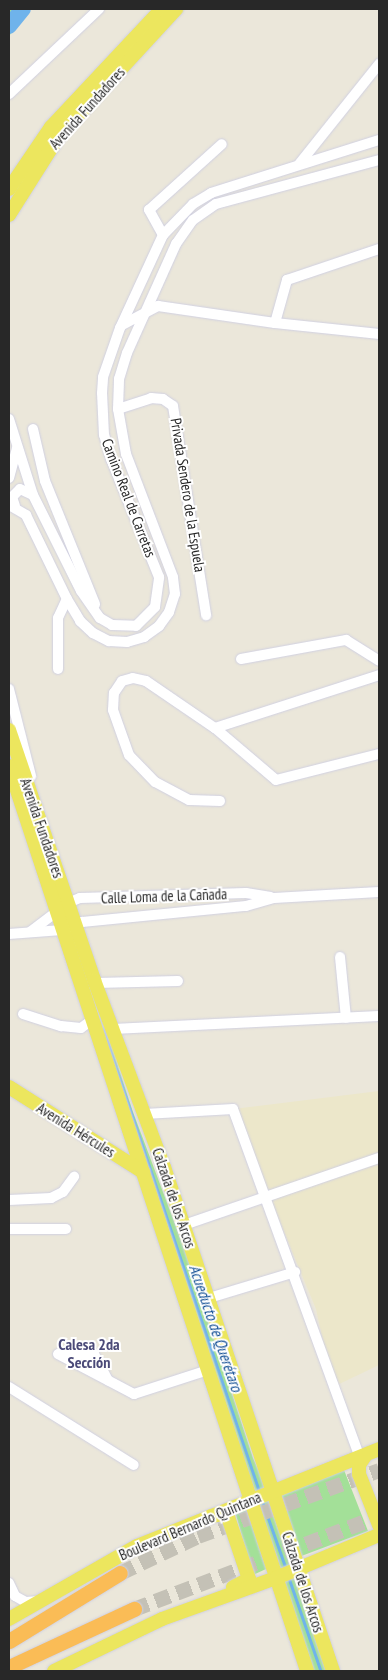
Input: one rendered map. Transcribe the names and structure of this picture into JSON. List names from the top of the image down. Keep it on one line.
{"streets":{"highway":["Boulevard Bernardo Quintana"],"main road":["Avenida Fundadores","Avenida Hércules","Calzada de los Arcos"],"street":["Privada Sendero de la Espuela","Camino Real de Carretas","Calle Loma de la Cañada"]},"crossings":[["Avenida Fundadores","Calle Loma de la Cañada"],["Avenida Fundadores","Calzada de los Arcos"],["Privada Sendero de la Espuela","Camino Real de Carretas"],["Calle Loma de la Cañada","Calzada de los Arcos"],["Avenida Hércules","Calzada de los Arcos"],["Calzada de los Arcos","Boulevard Bernardo Quintana"]],"districts":["Calesa 2da Sección"],"water":["Acueducto de Querétaro"]}
